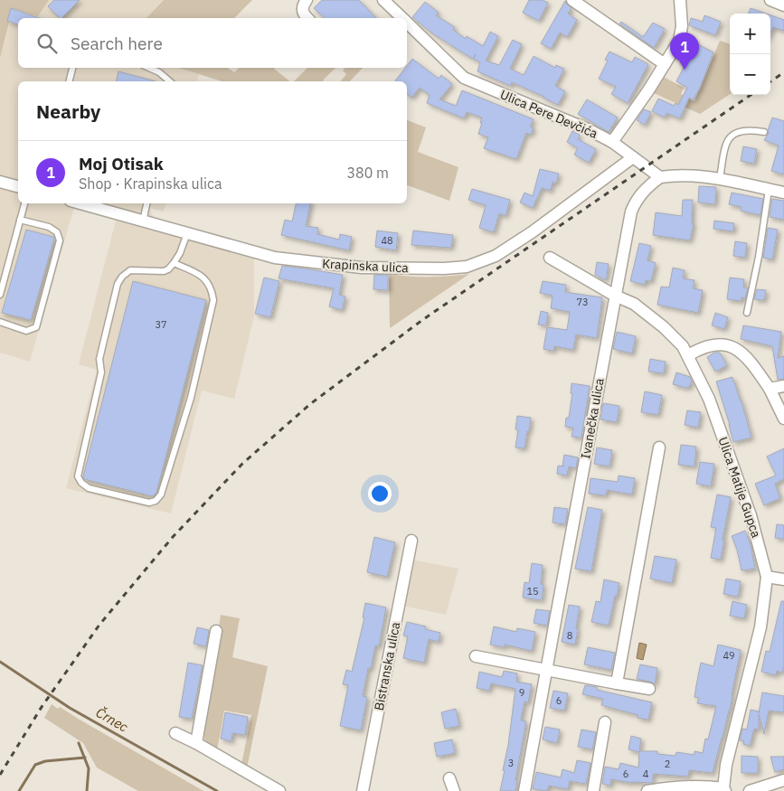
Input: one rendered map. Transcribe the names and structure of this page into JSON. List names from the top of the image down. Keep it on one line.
{"streets":{"street":["Ulica Pere Devčića","Krapinska ulica","Ivanečka ulica","Ulica Matije Gupca","Bistranska ulica"]},"crossings":[["Ulica Pere Devčića","Krapinska ulica"],["Ulica Pere Devčića","Ivanečka ulica"],["Ivanečka ulica","Ulica Matije Gupca"]],"water":["Črnec"],"house_numbers":["48","73","37","15","8","49","9","6","3","2","6","4"],"page":{"map_buttons":["+","−"],"search":"Search here","pins":"1","heading":"Nearby","list":[{"mark":"1","name":"Moj Otisak","note":"Shop · Krapinska ulica","value":"380 m"}]}}
